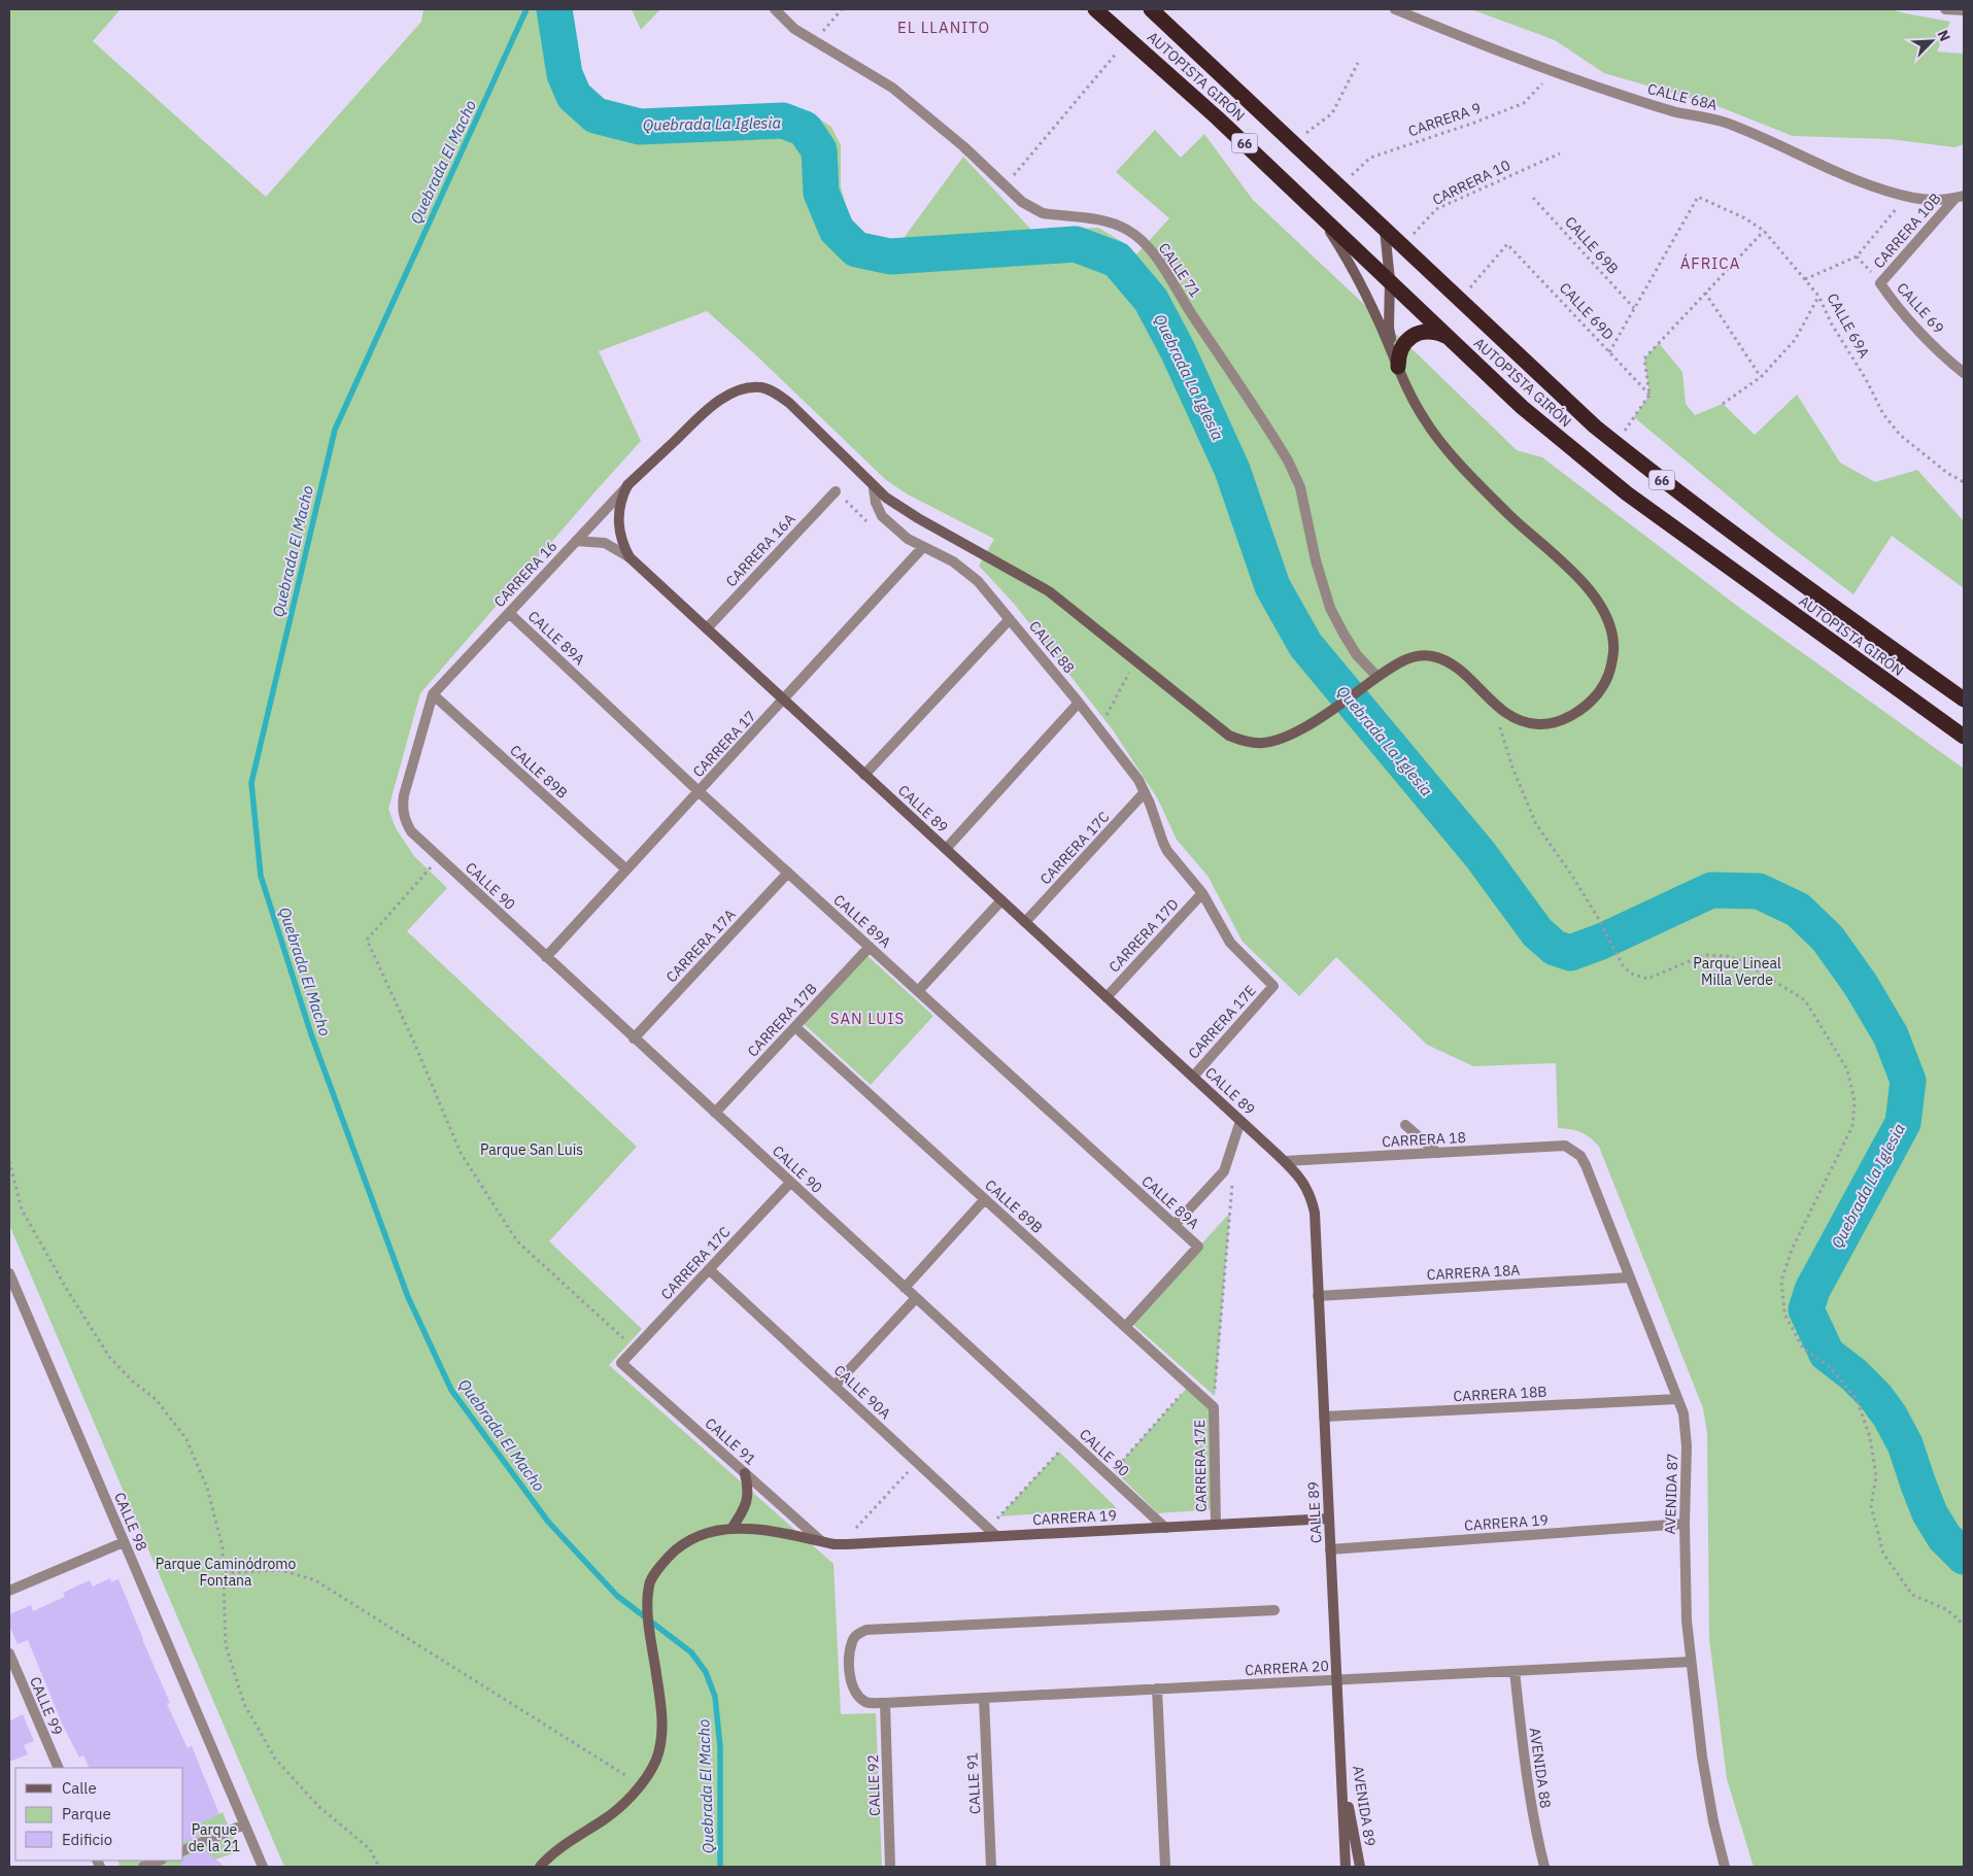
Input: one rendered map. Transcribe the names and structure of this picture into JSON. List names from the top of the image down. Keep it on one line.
{"streets":{"highway":["AUTOPISTA GIRÓN","66"],"street":["CALLE 68A","CARRERA 10B","CALLE 71","CALLE 69","CARRERA 16A","CARRERA 16","CALLE 89A","CALLE 88","CARRERA 17","CALLE 89B","CALLE 89","CARRERA 17C","CALLE 90","CARRERA 17D","CARRERA 17A","CARRERA 17B","CARRERA 17E","CARRERA 18","CARRERA 18A","CALLE 90A","CARRERA 18B","CALLE 91","AVENIDA 87","CARRERA 19","CALLE 98","CARRERA 20","CALLE 99","AVENIDA 88","CALLE 92","AVENIDA 89"],"path":["CARRERA 9","CARRERA 10","CALLE 69B","CALLE 69D","CALLE 69A"]},"crossings":[["AUTOPISTA GIRÓN","CARRERA 9"],["AUTOPISTA GIRÓN","CARRERA 10"],["AUTOPISTA GIRÓN","CALLE 69D"],["CALLE 68A","CARRERA 9"],["CALLE 68A","CARRERA 10B"],["CARRERA 10B","CALLE 69"],["CALLE 69B","CALLE 69A"],["CARRERA 16A","CALLE 89"],["CARRERA 16","CALLE 89A"],["CARRERA 16","CALLE 88"],["CARRERA 16","CALLE 89B"],["CARRERA 16","CALLE 89"],["CARRERA 16","CALLE 90"],["CALLE 89A","CARRERA 17"],["CALLE 89A","CALLE 89B"],["CALLE 89A","CARRERA 17A"],["CALLE 89A","CARRERA 17B"],["CALLE 88","CARRERA 17"],["CALLE 88","CARRERA 17C"],["CALLE 88","CARRERA 17D"],["CALLE 88","CARRERA 17E"],["CARRERA 17","CALLE 89B"],["CARRERA 17","CALLE 89"],["CARRERA 17","CALLE 90"],["CALLE 89B","CARRERA 17B"],["CALLE 89B","CARRERA 17E"],["CALLE 89","CARRERA 17C"],["CALLE 89","CARRERA 17D"],["CALLE 89","CARRERA 17E"],["CALLE 89","CARRERA 18"],["CALLE 89","CARRERA 18A"],["CALLE 89","CARRERA 18B"],["CALLE 89","CARRERA 19"],["CALLE 89","CARRERA 20"],["CALLE 89","AVENIDA 89"],["CARRERA 17C","CALLE 90"],["CARRERA 17C","CALLE 90A"],["CARRERA 17C","CALLE 91"],["CALLE 90","CARRERA 17A"],["CALLE 90","CARRERA 17B"],["CALLE 90","CARRERA 19"],["CARRERA 17E","CARRERA 19"],["CARRERA 18","AVENIDA 87"],["CARRERA 18A","AVENIDA 87"],["CALLE 90A","CARRERA 19"],["CARRERA 18B","AVENIDA 87"],["CALLE 91","CARRERA 19"],["CALLE 91","CARRERA 20"],["AVENIDA 87","CARRERA 19"],["AVENIDA 87","CARRERA 20"],["CARRERA 20","AVENIDA 88"],["CARRERA 20","CALLE 92"]],"districts":["EL LLANITO","ÁFRICA","SAN LUIS"],"water":["Quebrada La Iglesia","Quebrada El Macho"],"parks":["Parque Lineal Milla Verde","Parque San Luis","Parque Caminódromo Fontana","Parque de la 21"],"legend":["Calle","Parque","Edificio"],"north":"top right"}
